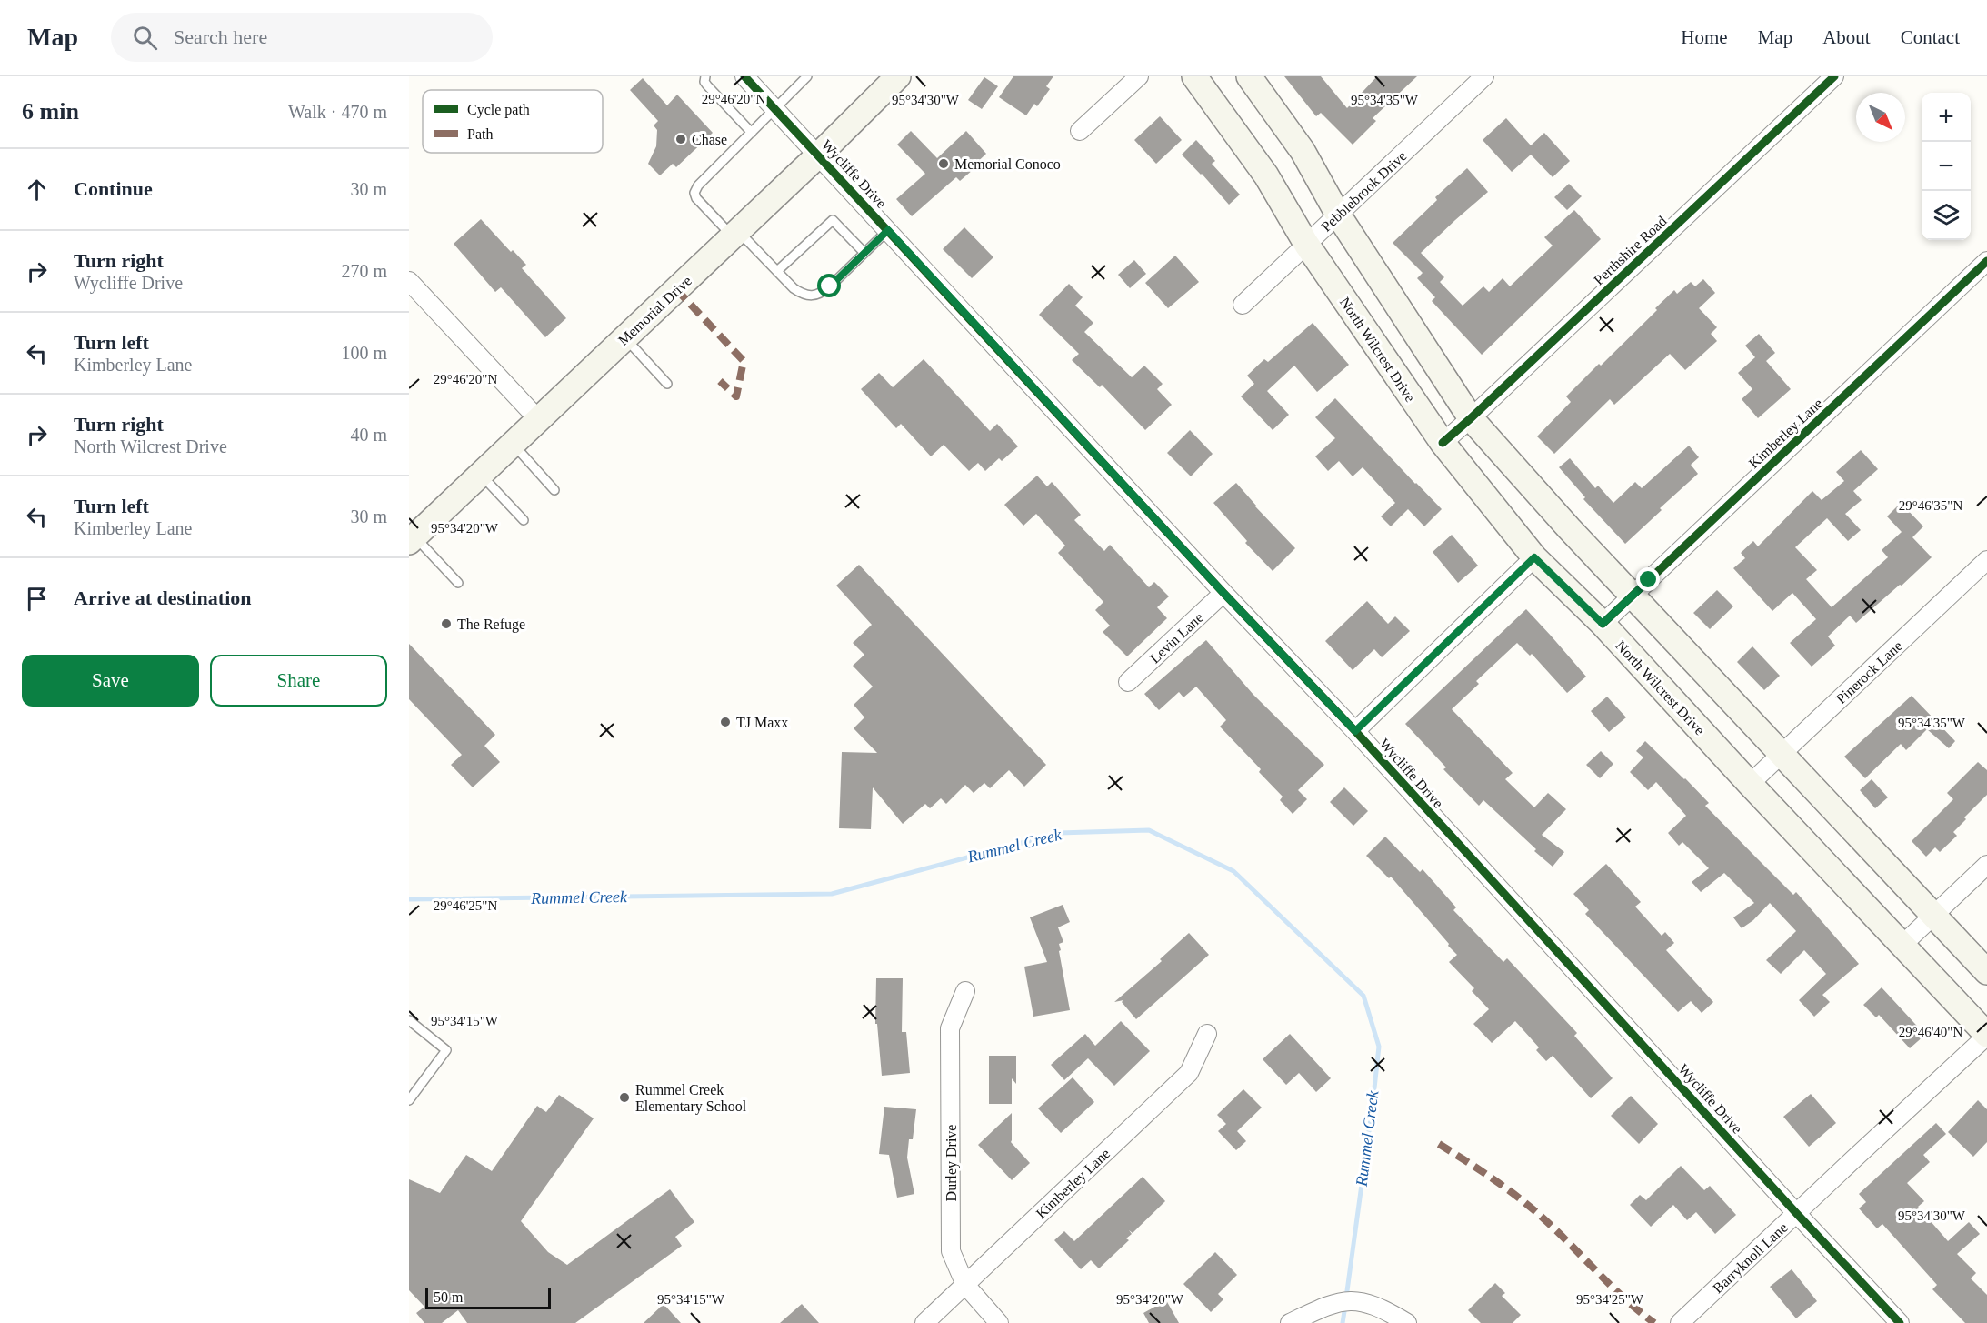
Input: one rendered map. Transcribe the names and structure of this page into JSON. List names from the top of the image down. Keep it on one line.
{"streets":{"main road":["Memorial Drive","North Wilcrest Drive"],"street":["Wycliffe Drive","Pebblebrook Drive","Perthshire Road","Kimberley Lane","Levin Lane","Pinerock Lane","Durley Drive","Barryknoll Lane"]},"crossings":[["Wycliffe Drive","Memorial Drive"],["Wycliffe Drive","Levin Lane"],["Wycliffe Drive","Barryknoll Lane"],["Pebblebrook Drive","North Wilcrest Drive"],["Perthshire Road","North Wilcrest Drive"],["North Wilcrest Drive","Kimberley Lane"],["North Wilcrest Drive","Pinerock Lane"],["North Wilcrest Drive","Barryknoll Lane"],["Kimberley Lane","Durley Drive"]],"water":["Rummel Creek"],"places":["Chase","Memorial Conoco","The Refuge","TJ Maxx","Rummel Creek Elementary School"],"legend":["Cycle path","Path"],"scale_bar":"50 m","north":"bottom right","page":{"header":"Map","search":"Search here","nav":["Home","Map","About","Contact"],"heading":["6 min","Walk · 470 m"],"map_buttons":["+","−"],"list":[["Continue","30 m"],["Turn right","Wycliffe Drive","270 m"],["Turn left","Kimberley Lane","100 m"],["Turn right","North Wilcrest Drive","40 m"],["Turn left","Kimberley Lane","30 m"],"Arrive at destination"],"buttons":["Save","Share"],"scale":"50 m"},"coordinates":["29°46'20\"N","95°34'30\"W","95°34'35\"W","29°46'35\"N","95°34'20\"W","29°46'25\"N","95°34'15\"W","29°46'40\"N","95°34'25\"W"]}
